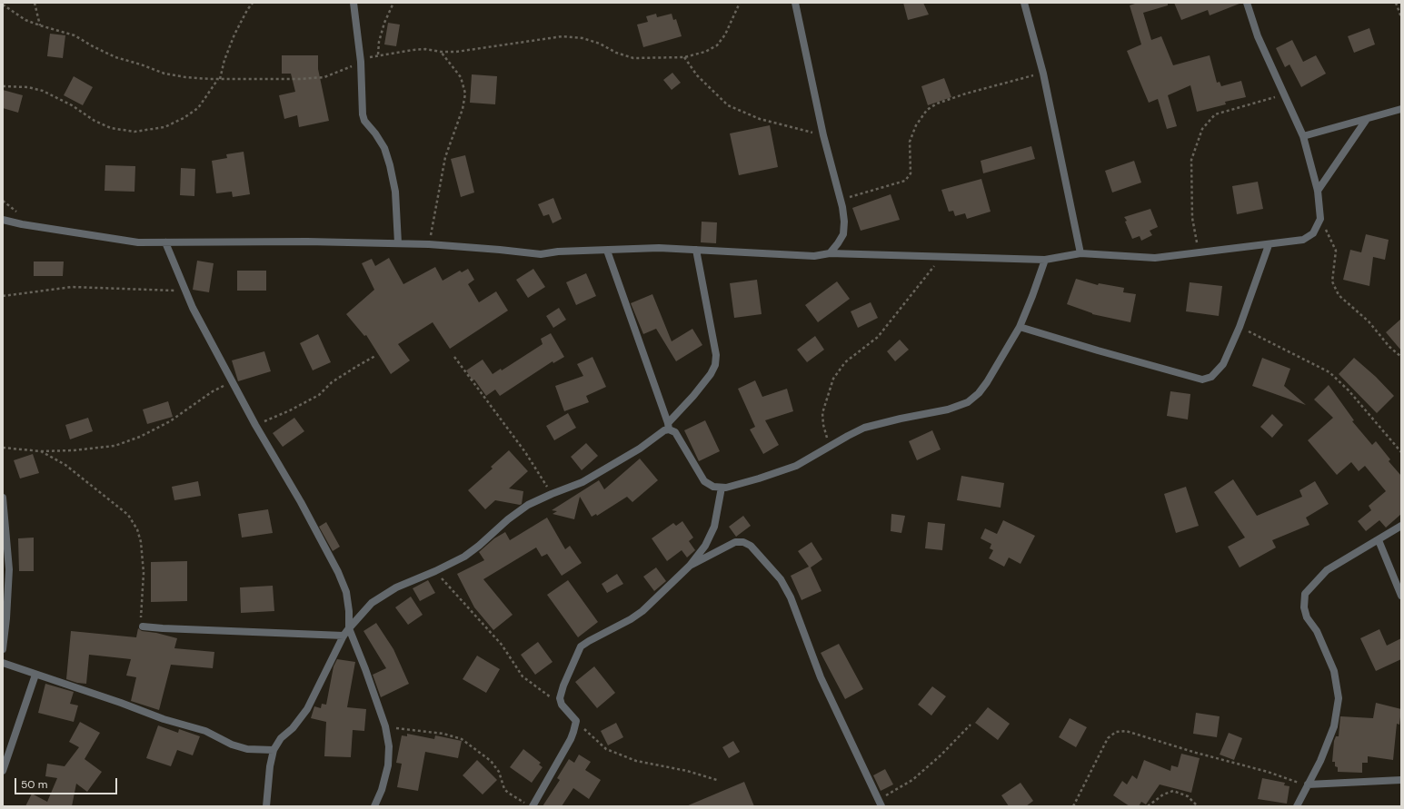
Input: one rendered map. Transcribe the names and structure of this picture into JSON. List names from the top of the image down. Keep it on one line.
{"scale_bar":"50 m"}
